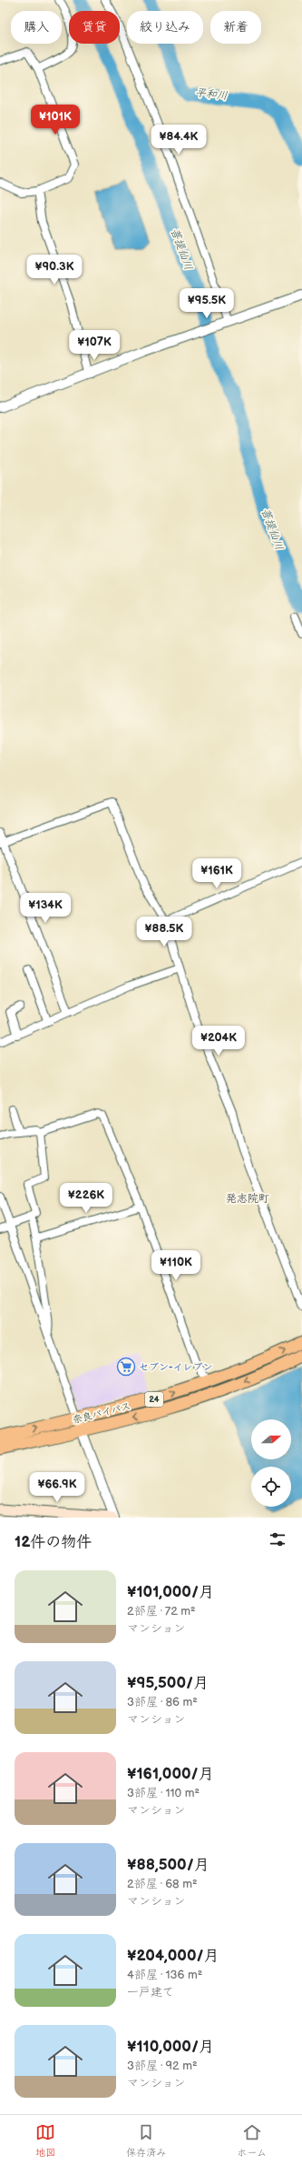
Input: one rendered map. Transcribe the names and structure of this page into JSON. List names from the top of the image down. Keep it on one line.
{"streets":{"highway":["24","奈良バイパス"]},"districts":["発志院町"],"water":["平和川","菩提仙川"],"places":{"supermarket":["セブン-イレブン"]},"north":"right","page":{"chip":["購入","賃貸","絞り込み","新着"],"price":["¥101K","¥84.4K","¥90.3K","¥95.5K","¥107K","¥161K","¥134K","¥88.5K","¥204K","¥226K","¥110K","¥66.9K"],"heading":"12件の物件","list":[{"name":"¥101,000/月","note":"2部屋 · 72 m² · マンション"},{"name":"¥95,500/月","note":"3部屋 · 86 m² · マンション"},{"name":"¥161,000/月","note":"3部屋 · 110 m² · マンション"},{"name":"¥88,500/月","note":"2部屋 · 68 m² · マンション"},{"name":"¥204,000/月","note":"4部屋 · 136 m² · 一戸建て"},{"name":"¥110,000/月","note":"3部屋 · 92 m² · マンション"}],"tabs":["地図","保存済み","ホーム"]}}
